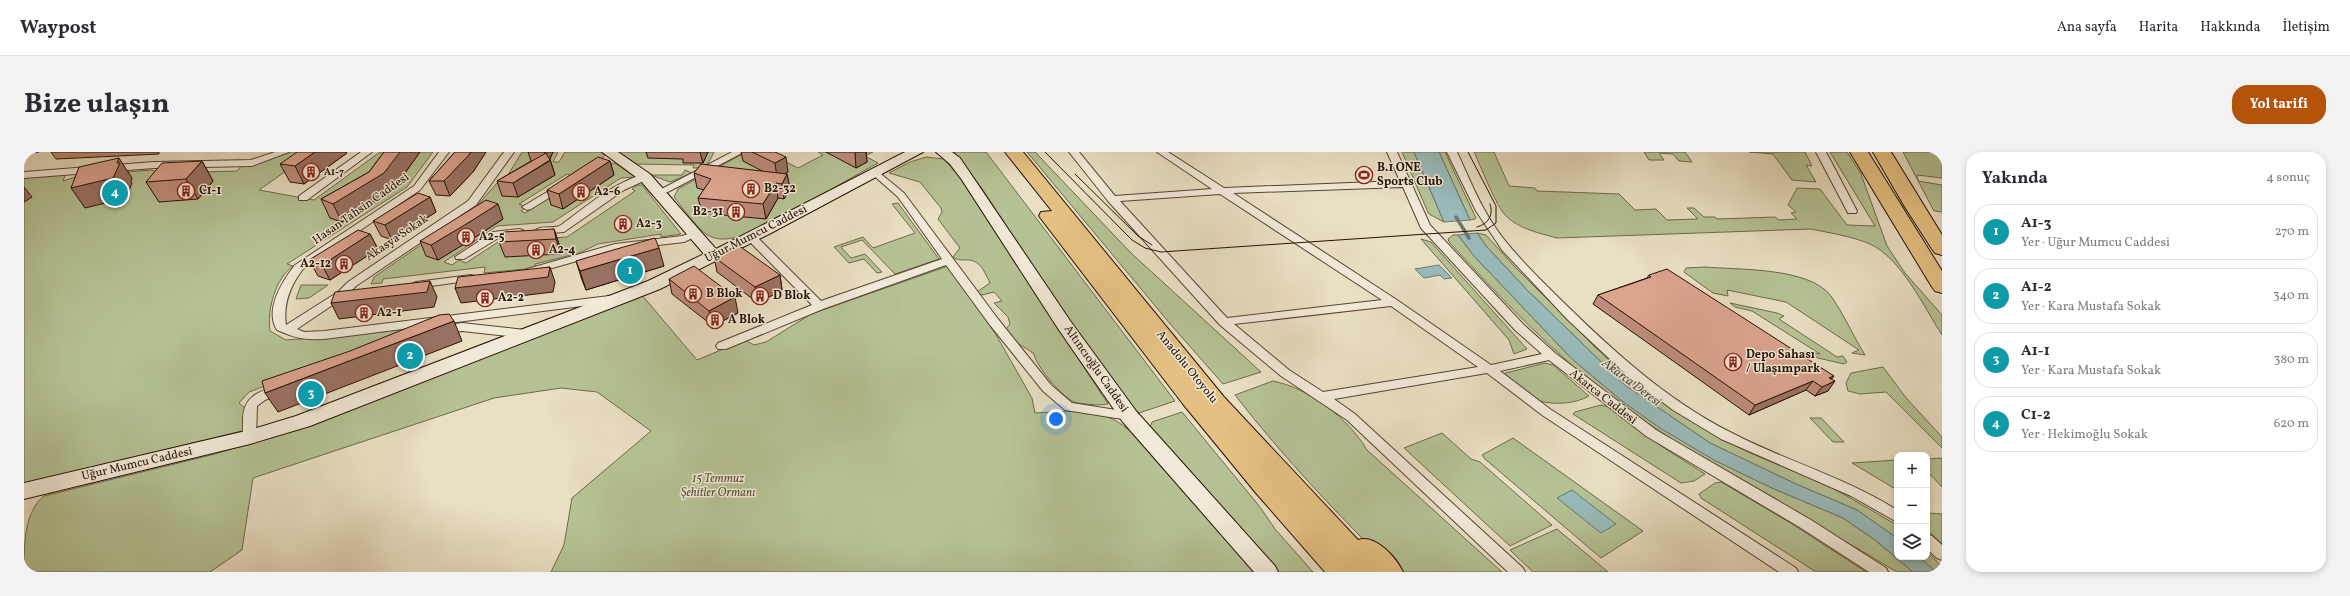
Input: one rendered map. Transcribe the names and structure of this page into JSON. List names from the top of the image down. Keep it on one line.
{"streets":{"highway":["Anadolu Otoyolu"],"street":["Hasan Tahsin Caddesi","Uğur Mumcu Caddesi","Akasya Sokak","Altıncıoğlu Caddesi","Akarca Caddesi"]},"crossings":[["Hasan Tahsin Caddesi","Akasya Sokak"]],"water":["Akarca Deresi"],"parks":["15 Temmuz Şehitler Ormanı"],"places":{"building":["A1-7","B2-32","C1-1","A2-6","B2-31","A2-3","A2-5","A2-4","A2-12","B Blok","D Blok","A2-2","A2-1","A Blok","Depo Sahası / Ulaşımpark"],"sports":["B.1 ONE Sports Club"]},"page":{"header":"Waypost","nav":["Ana sayfa","Harita","Hakkında","İletişim"],"title":"Bize ulaşın","buttons":"Yol tarifi","heading":["Yakında","4 sonuç"],"pins":["4","1","2","3"],"list":[{"mark":"1","name":"A1-3","note":"Yer · Uğur Mumcu Caddesi","value":"270 m"},{"mark":"2","name":"A1-2","note":"Yer · Kara Mustafa Sokak","value":"340 m"},{"mark":"3","name":"A1-1","note":"Yer · Kara Mustafa Sokak","value":"380 m"},{"mark":"4","name":"C1-2","note":"Yer · Hekimoğlu Sokak","value":"620 m"}],"map_buttons":["+","−"]}}
